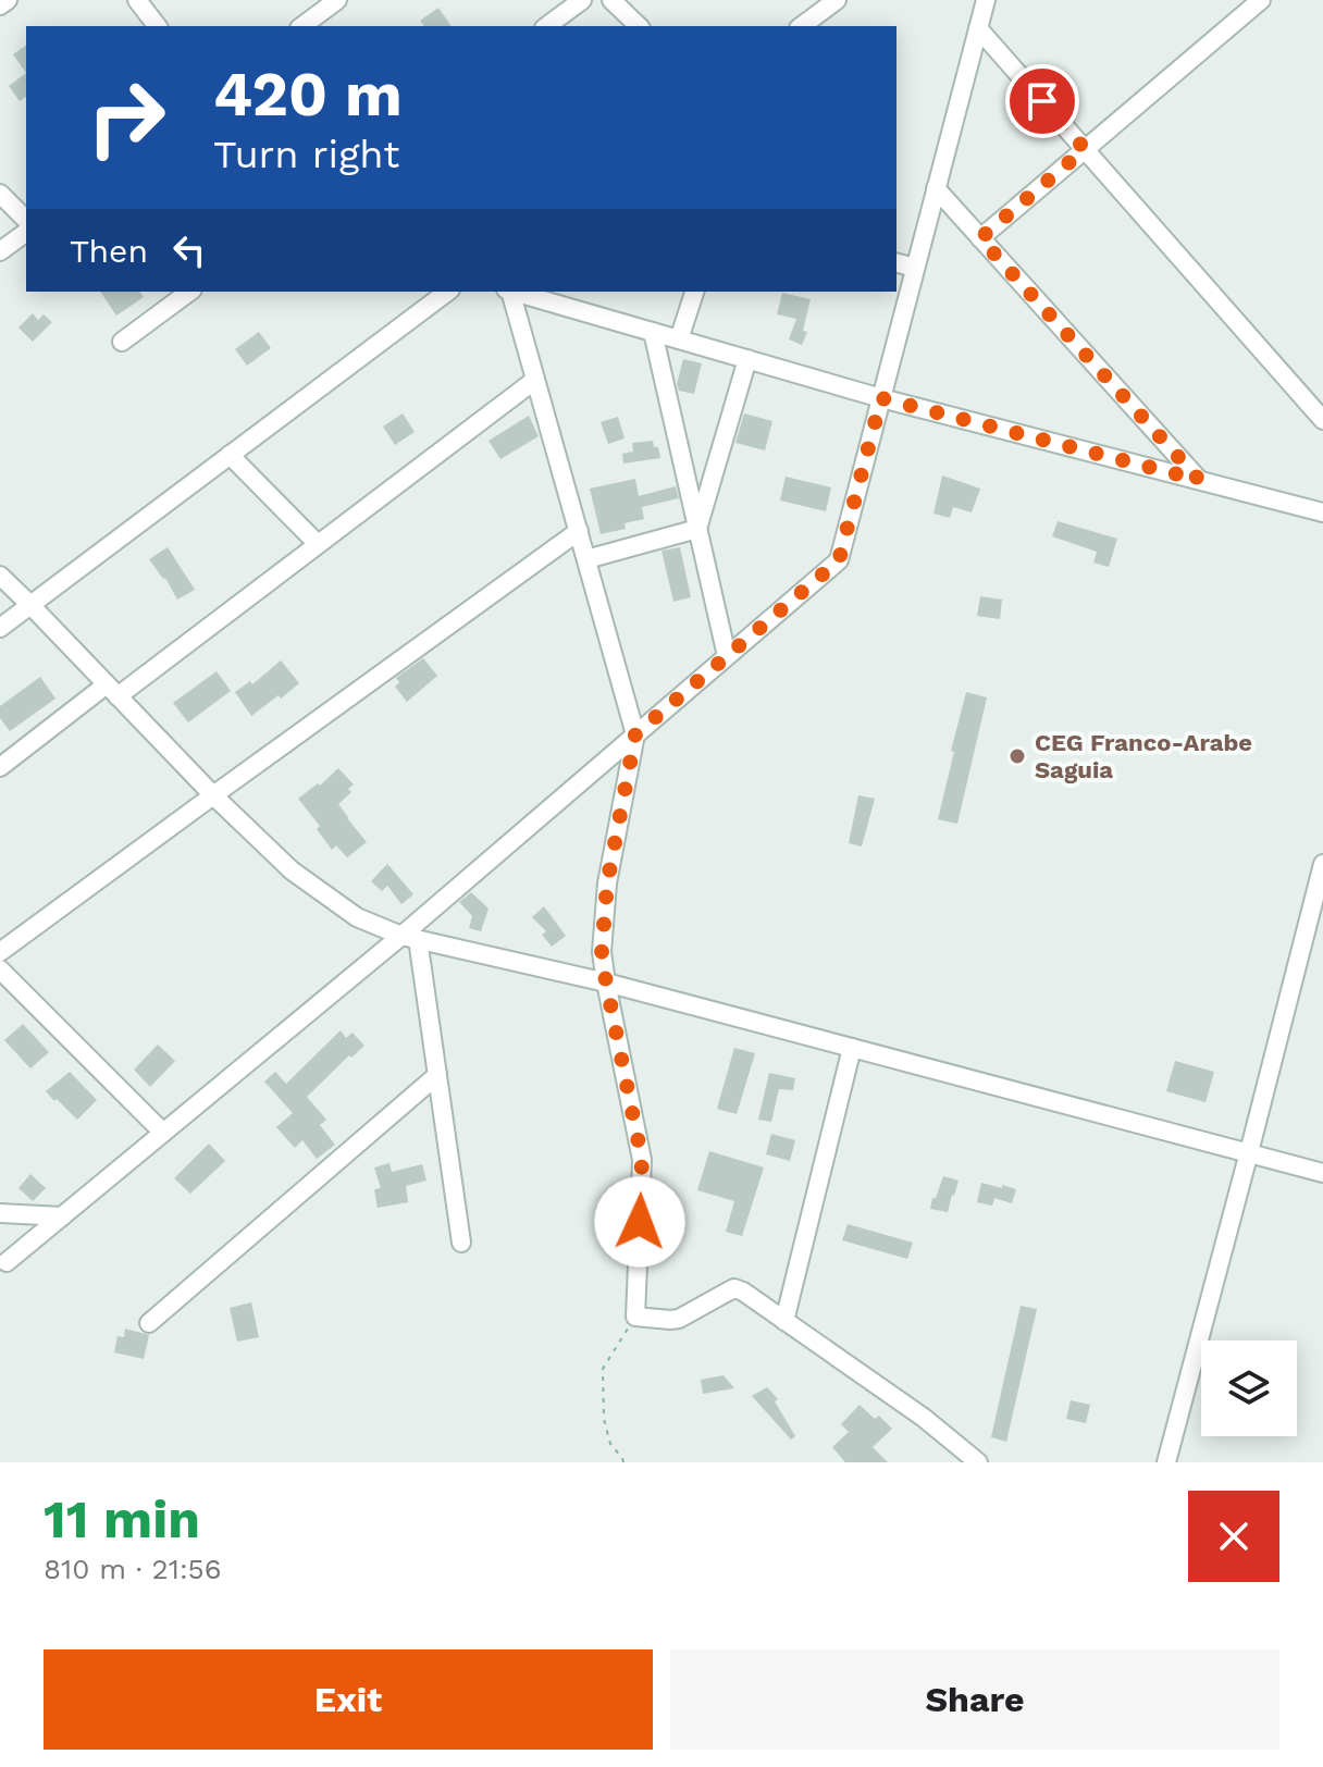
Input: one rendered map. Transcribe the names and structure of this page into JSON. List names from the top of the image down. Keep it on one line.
{"places":["CEG Franco-Arabe Saguia"],"page":{"turn":["420 m","Turn right"],"then":"Then","heading":["11 min","810 m · 21:56"],"buttons":["Exit","Share"]}}
